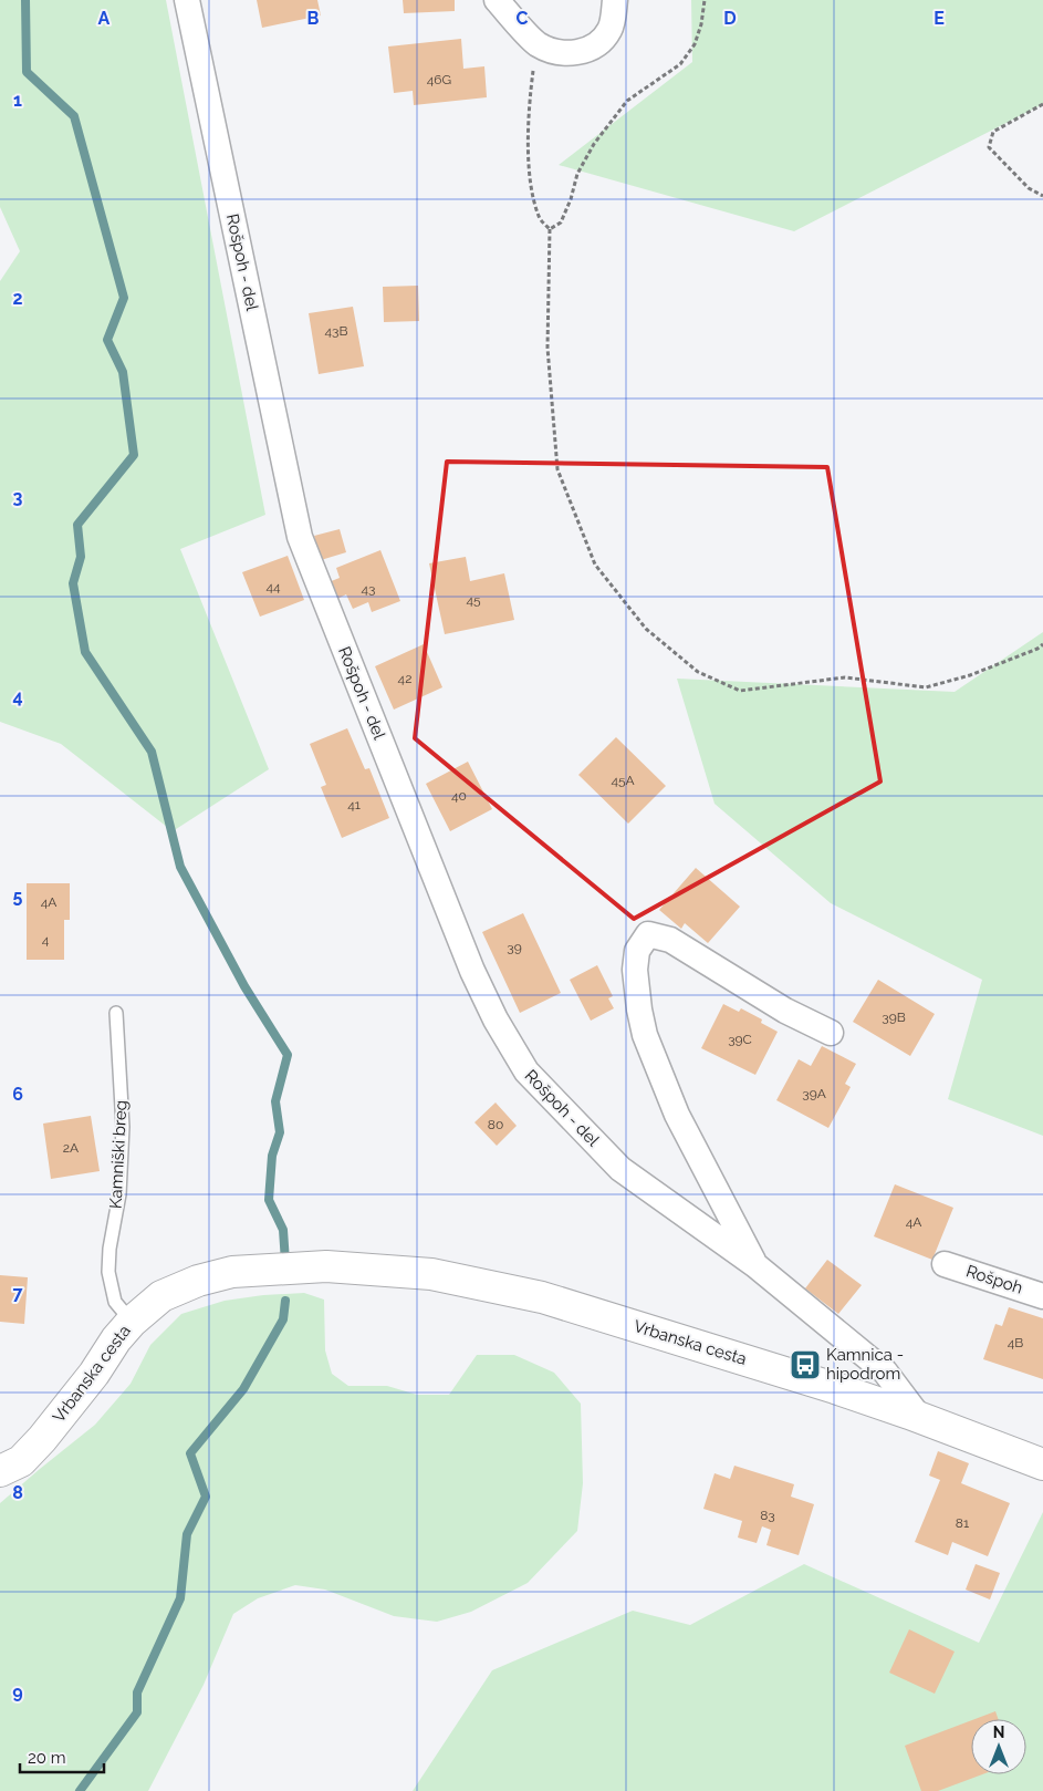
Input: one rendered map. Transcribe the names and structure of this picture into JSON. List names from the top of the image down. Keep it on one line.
{"streets":{"street":["Rošpoh - del","Rošpoh","Vrbanska cesta"],"lane":["Kamniški breg"]},"crossings":[["Rošpoh - del","Vrbanska cesta"],["Kamniški breg","Vrbanska cesta"]],"places":{"bus stop":["Kamnica - hipodrom"]},"house_numbers":["46G","43B","44","43","45","42","45A","40","41","4A","4","39","39B","39C","39A","80","2A","4A","4B","83","81"],"scale_bar":"20 m","north":"top","grid":{"columns":["A","B","C","D","E"],"rows":["1","2","3","4","5","6","7","8","9"]}}
